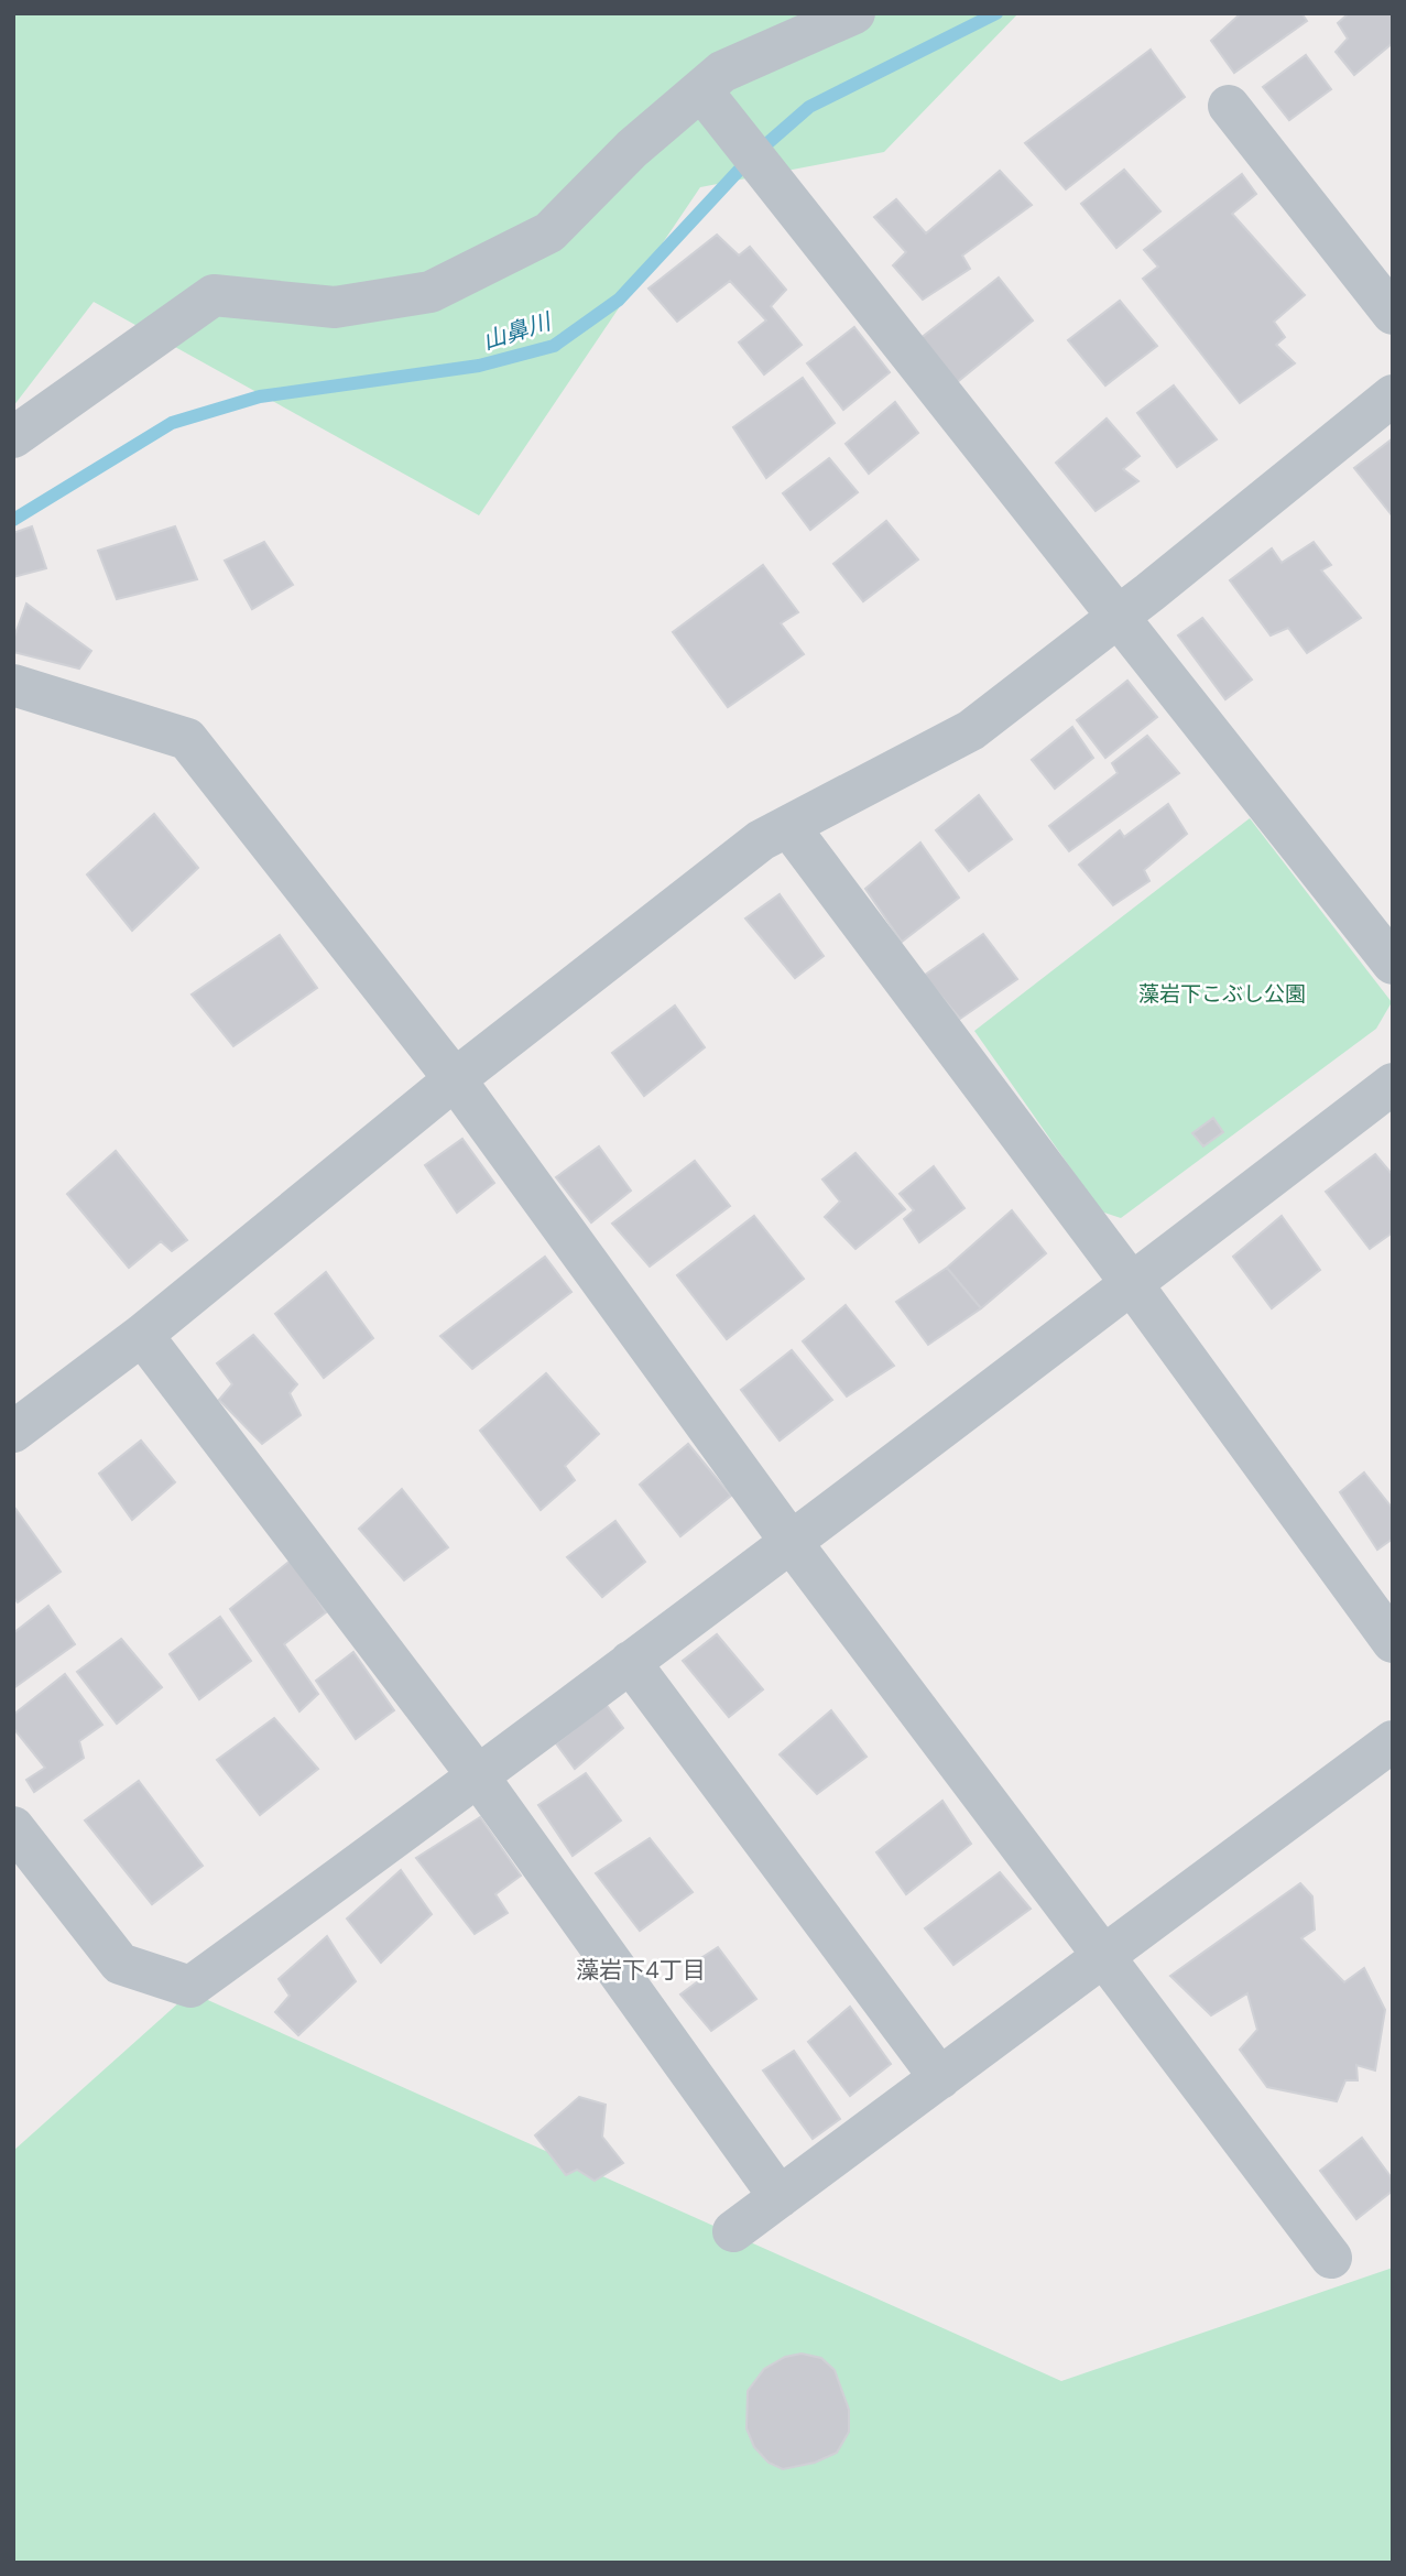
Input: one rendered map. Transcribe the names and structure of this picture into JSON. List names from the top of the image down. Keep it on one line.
{"districts":["藻岩下4丁目"],"water":["山鼻川"],"parks":["藻岩下こぶし公園"]}
